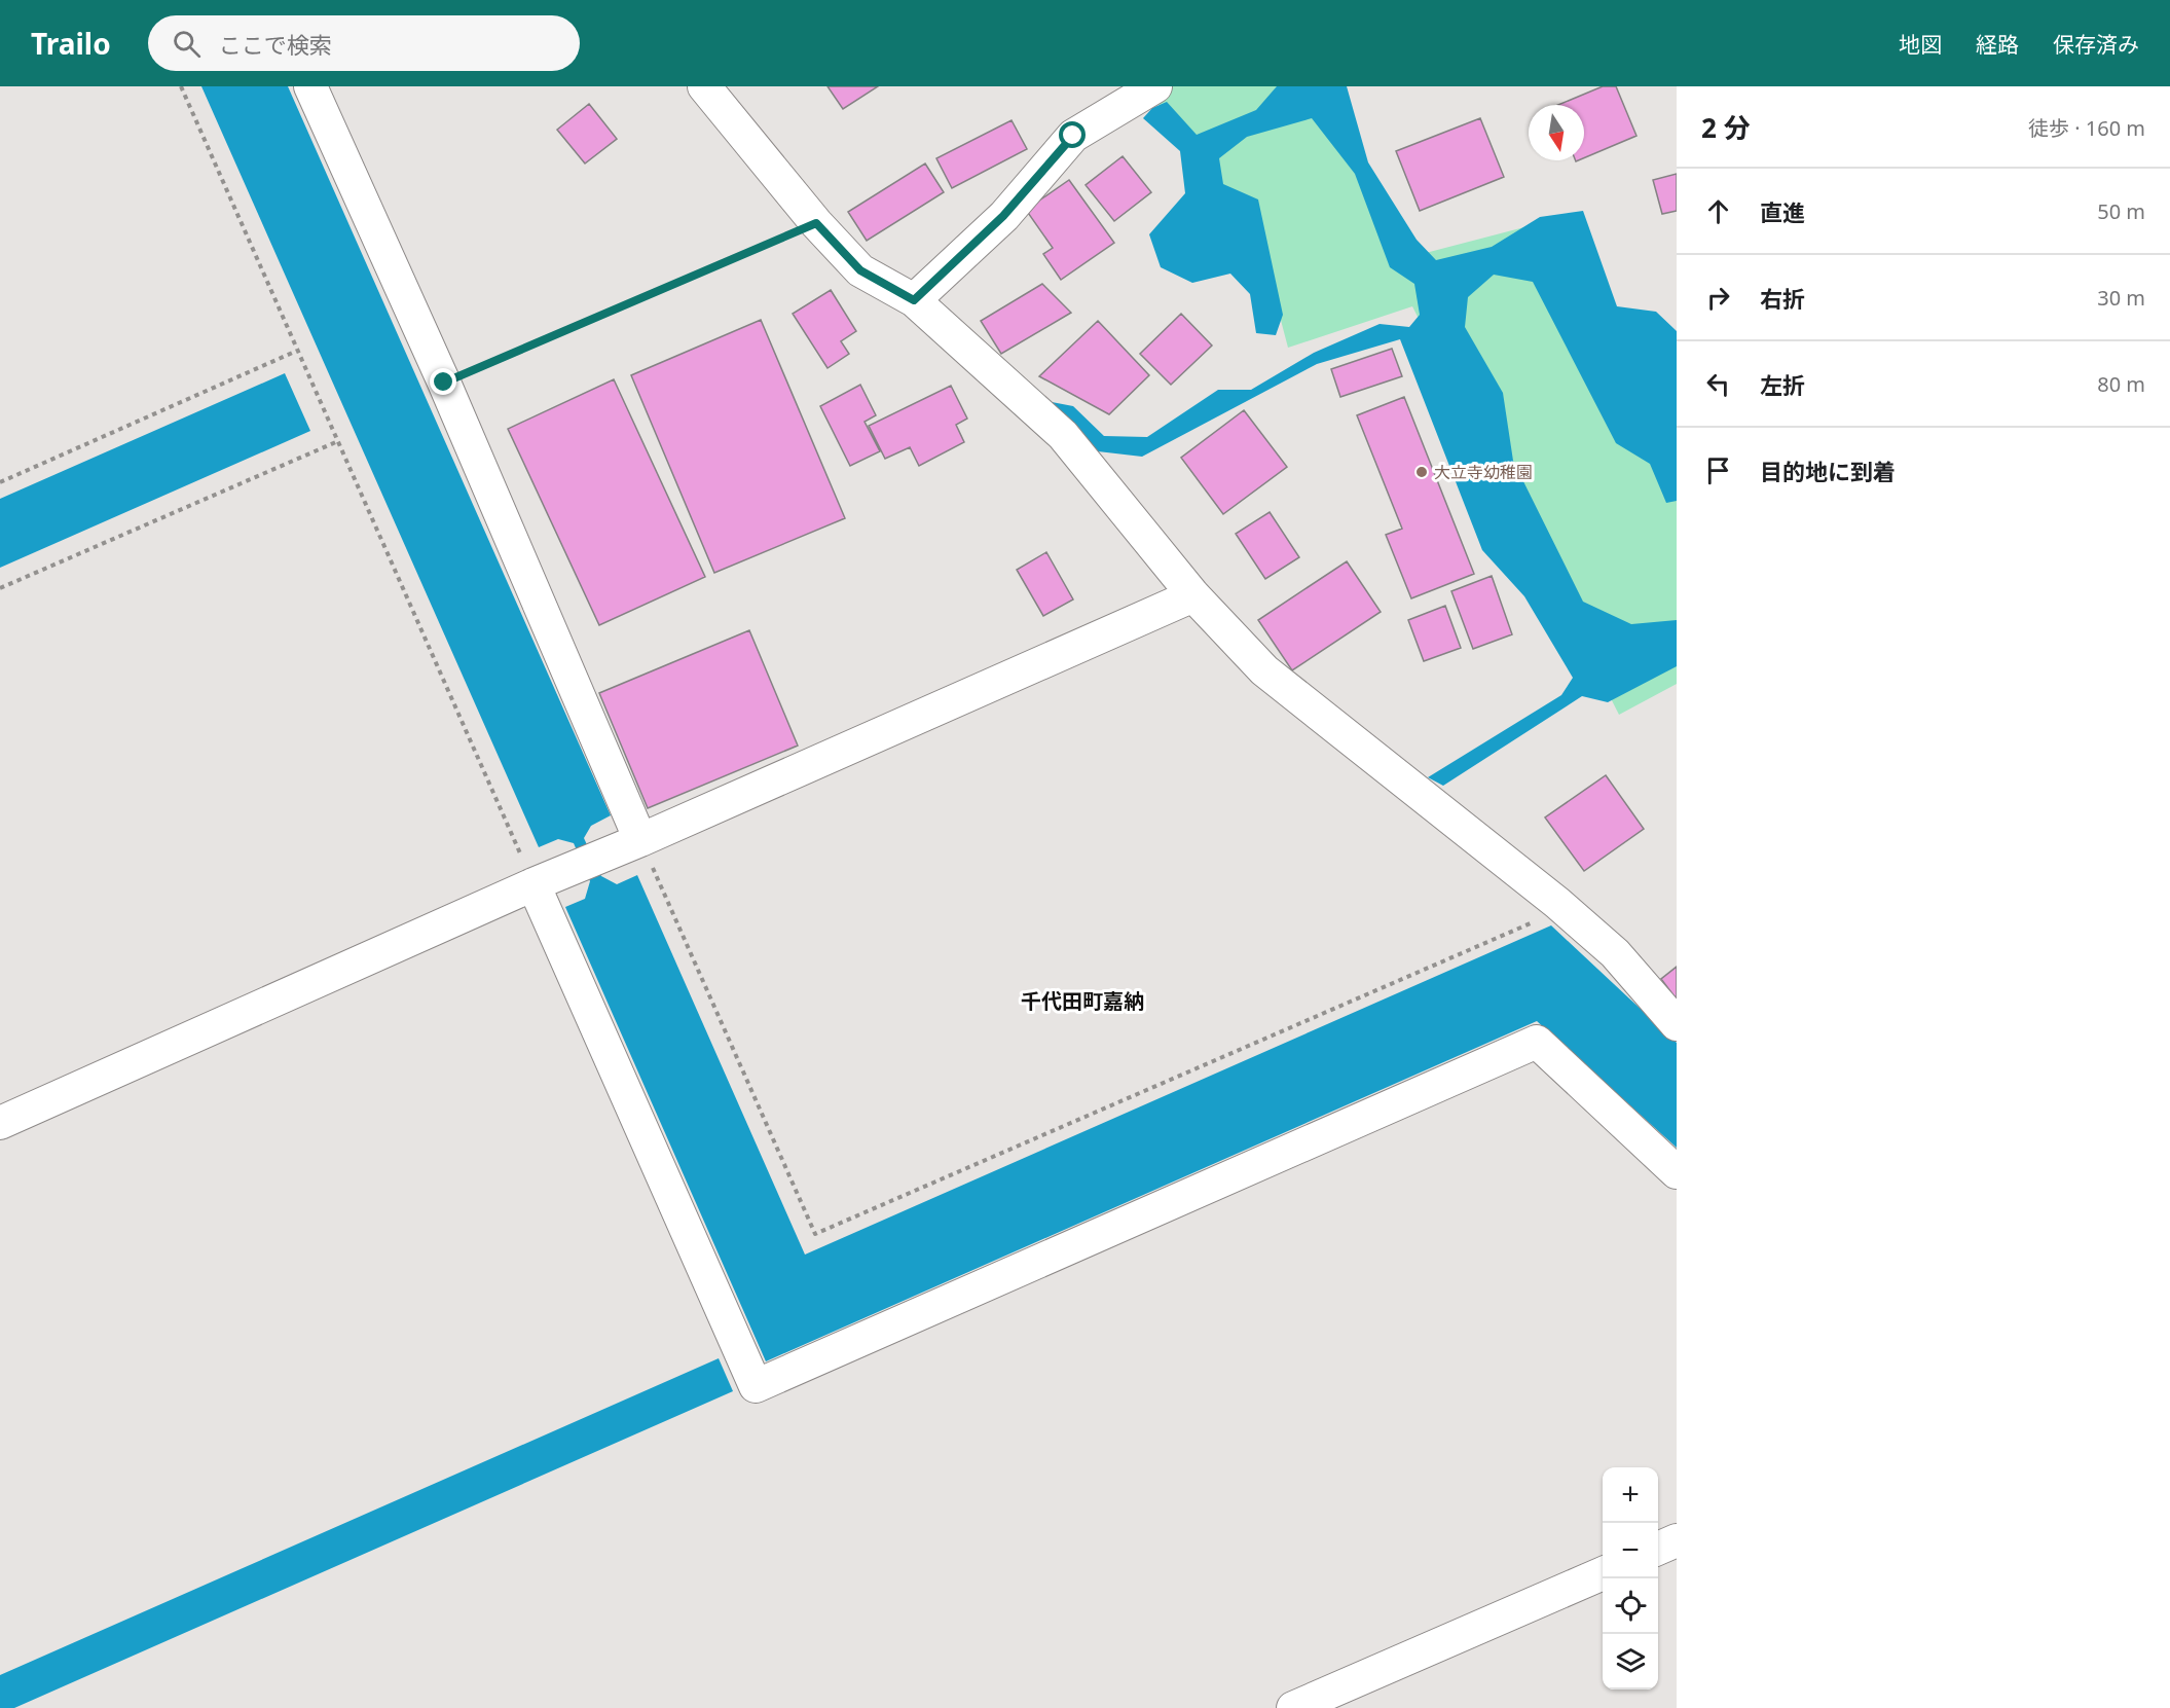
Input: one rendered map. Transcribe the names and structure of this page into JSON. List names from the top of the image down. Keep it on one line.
{"districts":["千代田町嘉納"],"places":["大立寺幼稚園"],"north":"bottom","page":{"header":"Trailo","search":"ここで検索","nav":["地図","経路","保存済み"],"heading":["2 分","徒歩 · 160 m"],"list":[["直進","50 m"],["右折","30 m"],["左折","80 m"],"目的地に到着"],"map_buttons":["+","−"]}}
